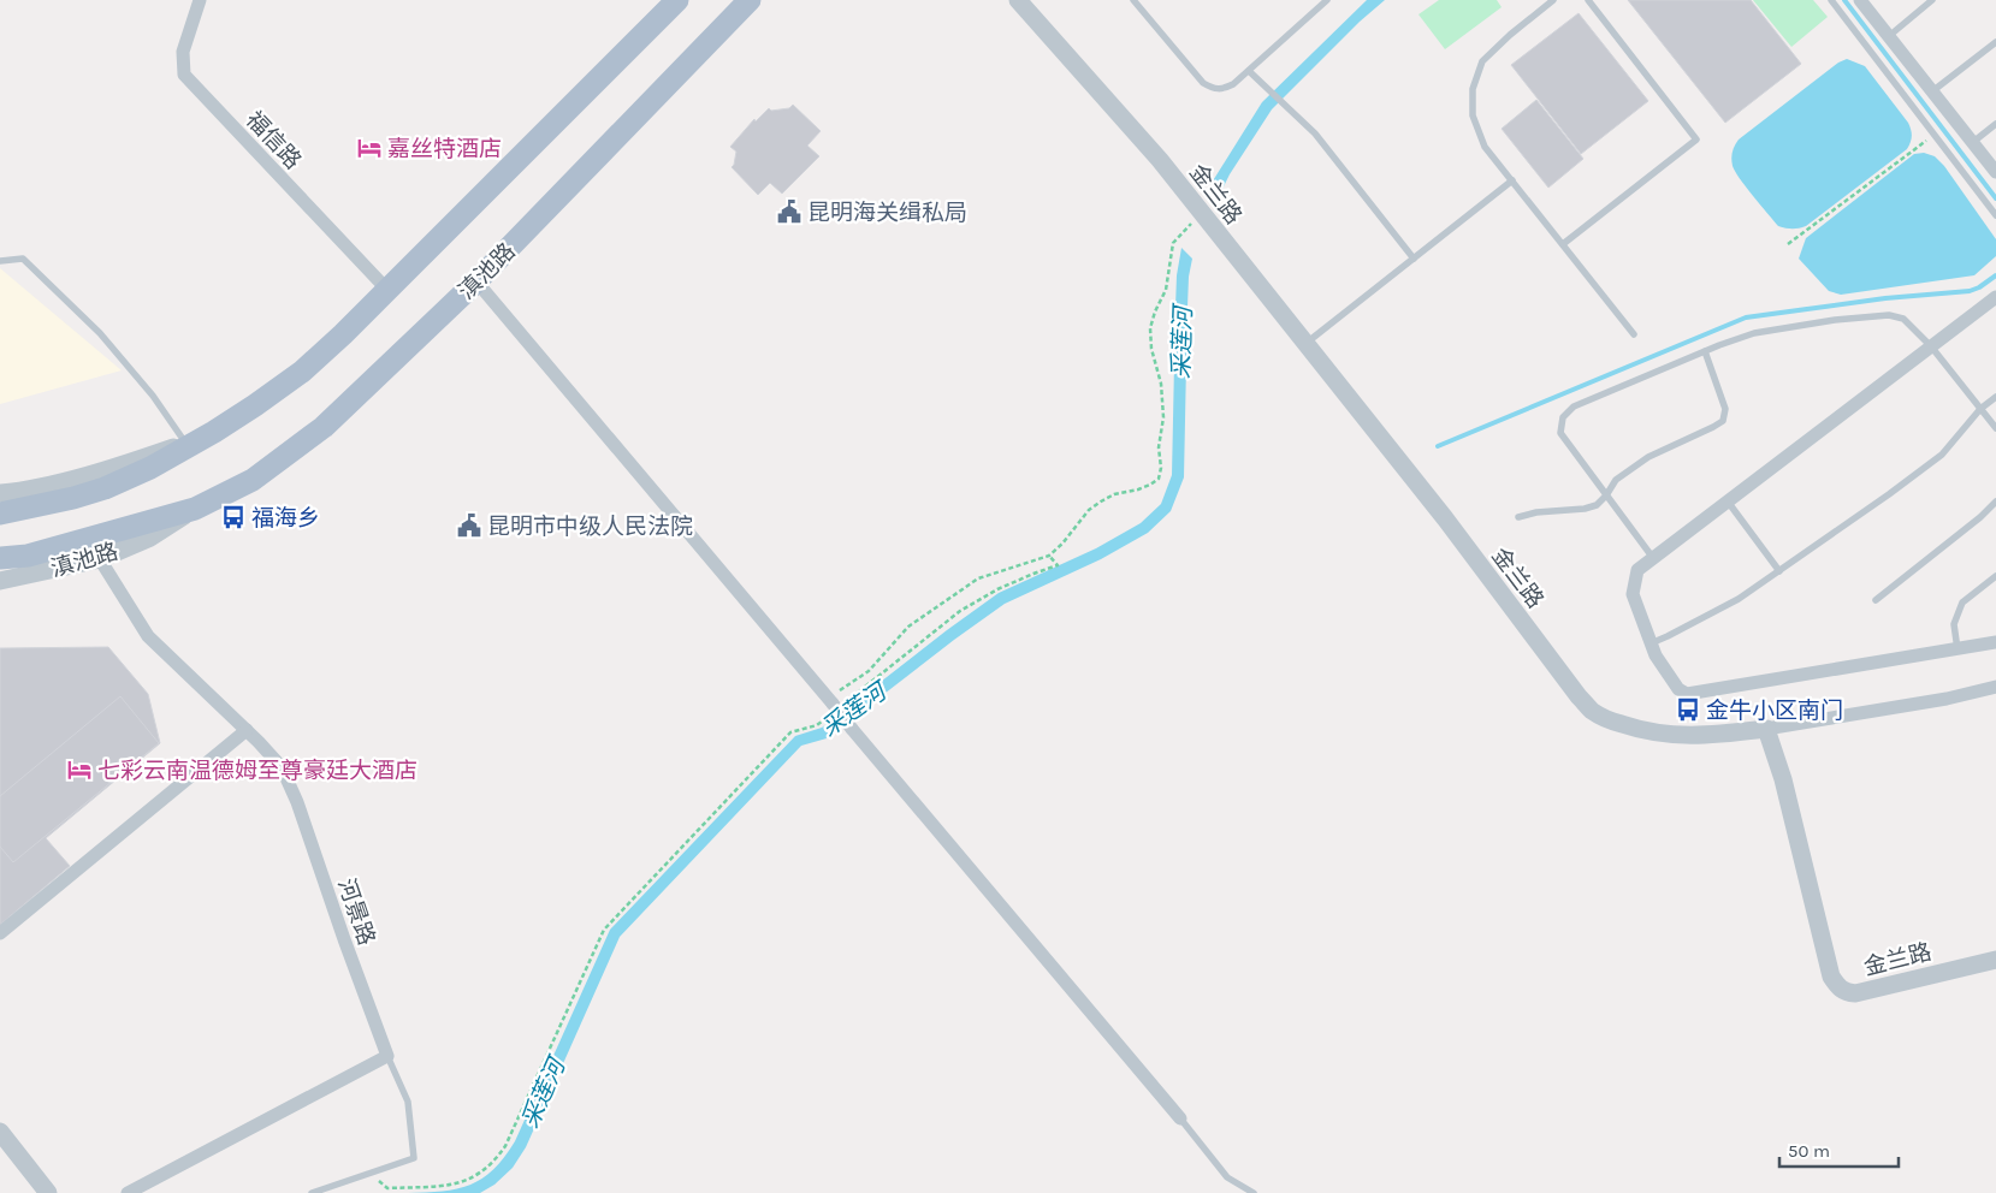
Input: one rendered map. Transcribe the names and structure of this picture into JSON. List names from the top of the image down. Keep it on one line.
{"streets":{"main road":["滇池路"],"street":["福信路","金兰路","河景路"]},"crossings":[["滇池路","河景路"]],"water":["采莲河"],"places":{"hotel":["嘉丝特酒店","七彩云南温德姆至尊豪廷大酒店"],"public building":["昆明海关缉私局","昆明市中级人民法院"],"bus stop":["福海乡","金牛小区南门"]},"scale_bar":"50 m"}
